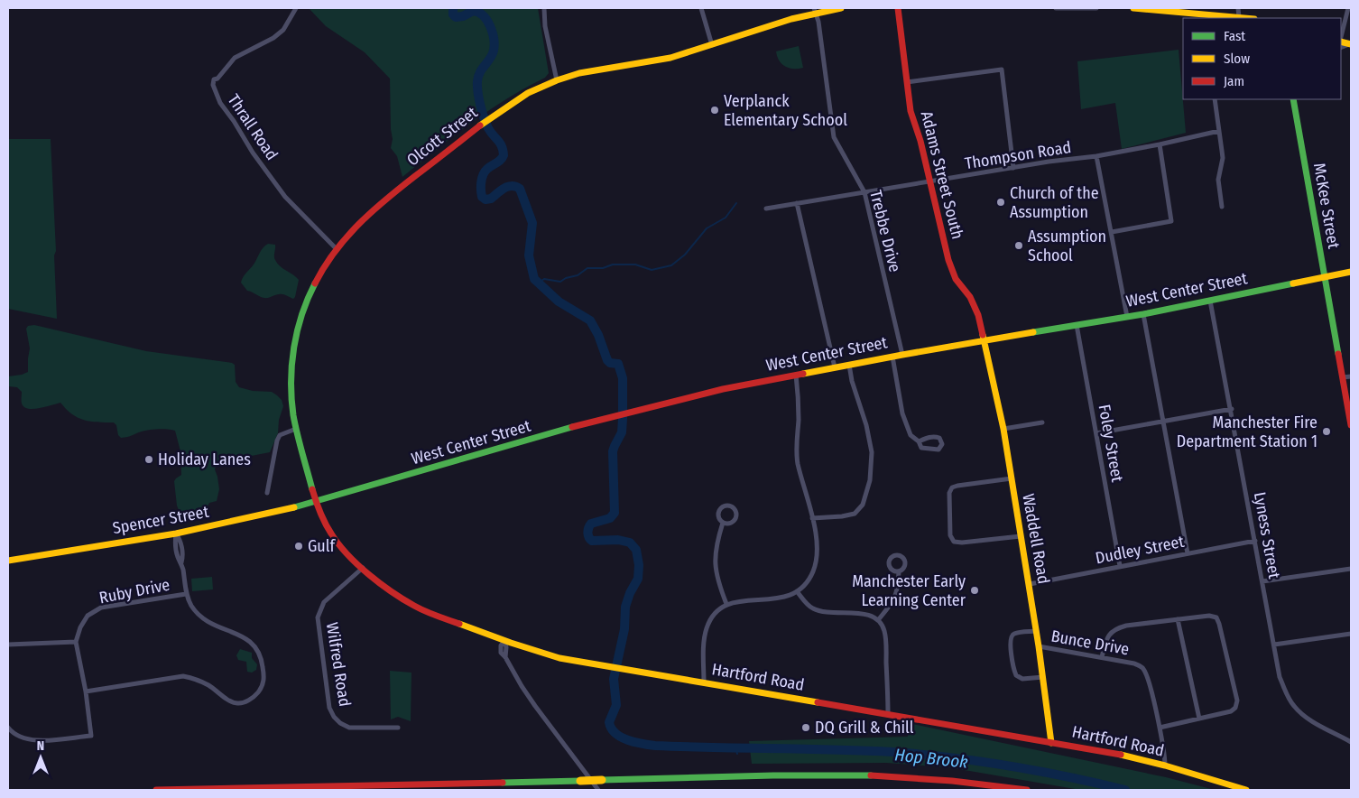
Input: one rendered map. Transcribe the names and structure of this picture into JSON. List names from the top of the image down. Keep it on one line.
{"streets":{"main road":["Olcott Street","Adams Street South","McKee Street","West Center Street","Spencer Street","Waddell Road","Hartford Road"],"street":["Thrall Road","Thompson Road","Trebbe Drive","Foley Street","Lyness Street","Dudley Street","Ruby Drive","Bunce Drive","Wilfred Road"]},"crossings":[["Thrall Road","Olcott Street"],["Olcott Street","Trebbe Drive"],["Olcott Street","West Center Street"],["Olcott Street","Spencer Street"],["Olcott Street","Hartford Road"],["Thompson Road","Adams Street South"],["Thompson Road","Trebbe Drive"],["Adams Street South","West Center Street"],["Adams Street South","Waddell Road"],["McKee Street","West Center Street"],["Trebbe Drive","West Center Street"],["West Center Street","Foley Street"],["West Center Street","Spencer Street"],["West Center Street","Lyness Street"],["West Center Street","Waddell Road"],["West Center Street","Hartford Road"],["Foley Street","Dudley Street"],["Spencer Street","Hartford Road"],["Lyness Street","Dudley Street"],["Waddell Road","Dudley Street"],["Waddell Road","Bunce Drive"],["Waddell Road","Hartford Road"],["Bunce Drive","Hartford Road"],["Wilfred Road","Hartford Road"]],"water":["Hop Brook"],"places":["Verplanck Elementary School","Church of the Assumption","Assumption School","Manchester Fire Department Station 1","Holiday Lanes","Gulf","Manchester Early Learning Center","DQ Grill & Chill"],"legend":["Fast","Slow","Jam"],"north":"top"}
